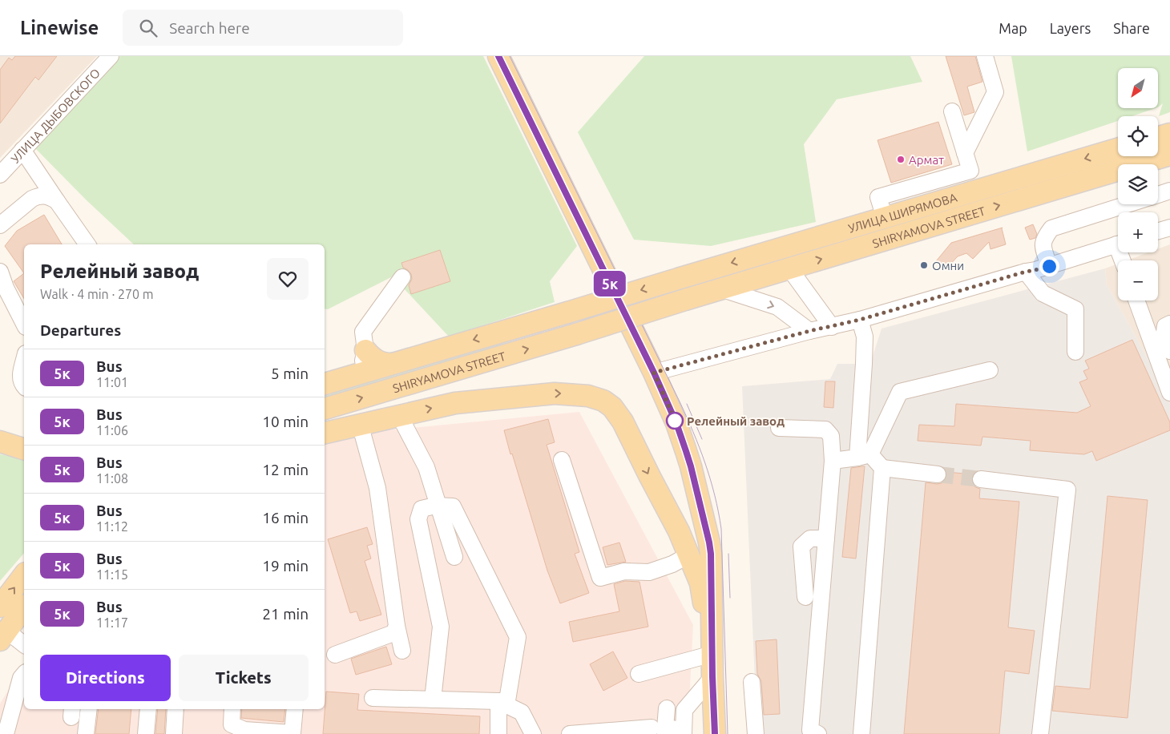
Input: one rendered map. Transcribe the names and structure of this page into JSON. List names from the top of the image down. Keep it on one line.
{"streets":{"main road":["УЛИЦА ШИРЯМОВА","SHIRYAMOVA STREET"],"street":["УЛИЦА ДЫБОВСКОГО"]},"one_way":["УЛИЦА ШИРЯМОВА","SHIRYAMOVA STREET"],"places":["Армат","Омни","Релейный завод"],"lines":["bus line 5к"],"north":"bottom left","page":{"header":"Linewise","search":"Search here","nav":["Map","Layers","Share"],"on_map":"5к","map_buttons":["+","−"],"heading":[["Релейный завод","Walk · 4 min · 270 m"],"Departures"],"list":[{"mark":"5к","name":"Bus","note":"11:01","value":"5 min"},{"mark":"5к","name":"Bus","note":"11:06","value":"10 min"},{"mark":"5к","name":"Bus","note":"11:08","value":"12 min"},{"mark":"5к","name":"Bus","note":"11:12","value":"16 min"},{"mark":"5к","name":"Bus","note":"11:15","value":"19 min"},{"mark":"5к","name":"Bus","note":"11:17","value":"21 min"}],"buttons":["Directions","Tickets"]}}
